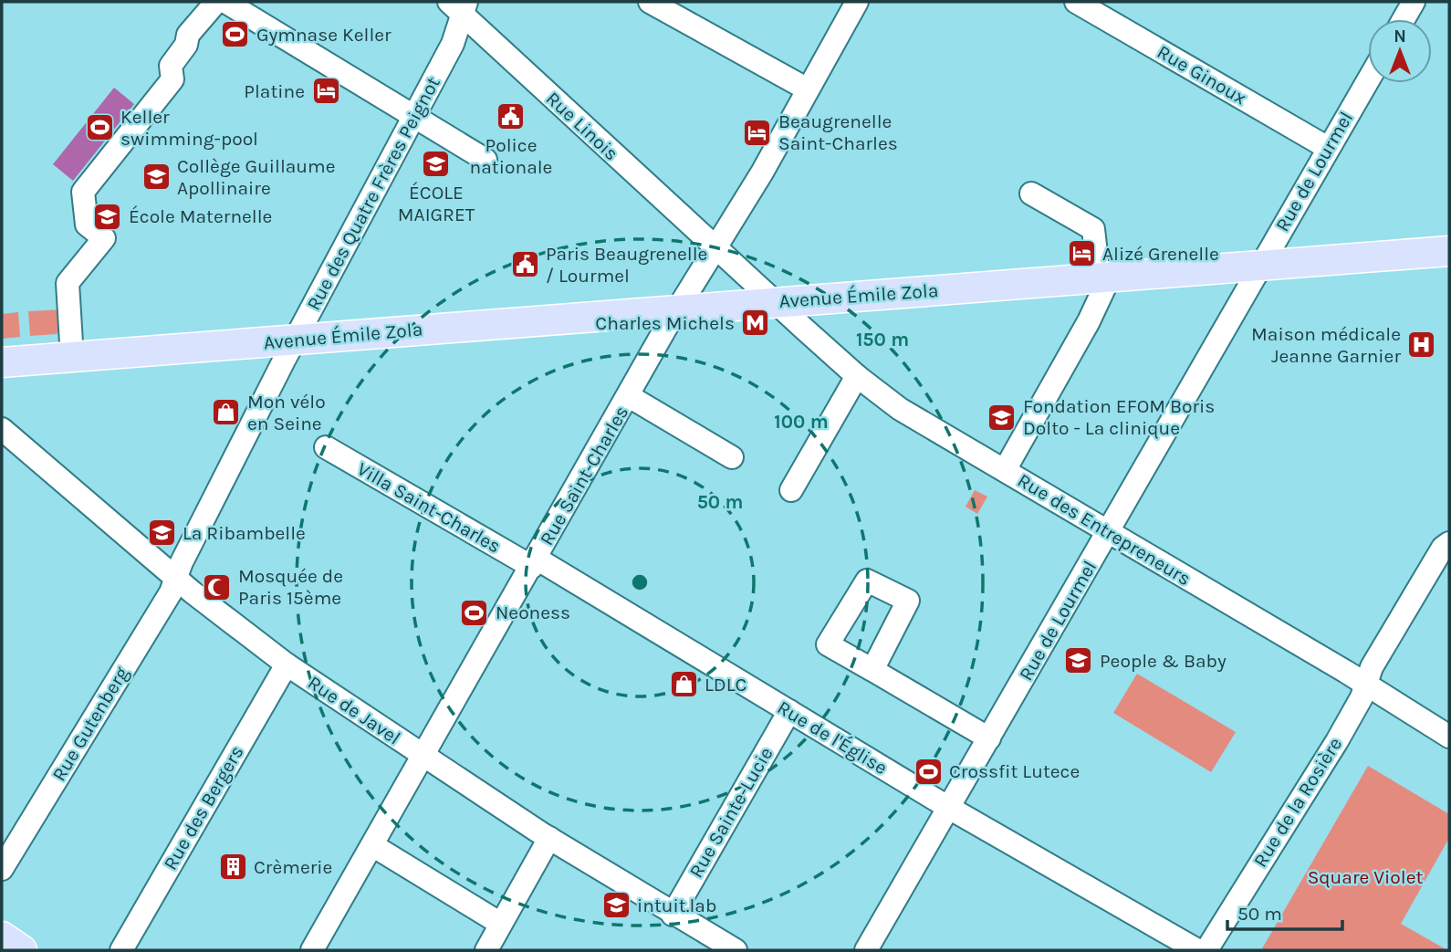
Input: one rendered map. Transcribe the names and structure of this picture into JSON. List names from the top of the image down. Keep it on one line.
{"streets":{"main road":["Avenue Émile Zola"],"street":["Rue Ginoux","Rue Linois","Rue de Lourmel","Rue des Quatre Frères Peignot","Rue Saint-Charles","Villa Saint-Charles","Rue des Entrepreneurs","Rue de Javel","Rue Gutenberg","Rue de l'Église","Rue de la Rosière","Rue des Bergers","Rue Sainte-Lucie"]},"crossings":[["Rue Ginoux","Rue de Lourmel"],["Rue Linois","Rue des Quatre Frères Peignot"],["Rue Linois","Avenue Émile Zola"],["Rue Linois","Rue Saint-Charles"],["Rue Linois","Rue des Entrepreneurs"],["Rue de Lourmel","Avenue Émile Zola"],["Rue de Lourmel","Rue des Entrepreneurs"],["Rue de Lourmel","Rue de l'Église"],["Rue des Quatre Frères Peignot","Avenue Émile Zola"],["Rue des Quatre Frères Peignot","Rue de Javel"],["Rue des Quatre Frères Peignot","Rue Gutenberg"],["Avenue Émile Zola","Rue Saint-Charles"],["Avenue Émile Zola","Rue des Entrepreneurs"],["Rue Saint-Charles","Villa Saint-Charles"],["Rue Saint-Charles","Rue de Javel"],["Rue Saint-Charles","Rue de l'Église"],["Villa Saint-Charles","Rue de l'Église"],["Rue des Entrepreneurs","Rue de la Rosière"],["Rue de Javel","Rue Gutenberg"],["Rue de Javel","Rue des Bergers"],["Rue de Javel","Rue Sainte-Lucie"],["Rue de l'Église","Rue Sainte-Lucie"]],"parks":["Square Violet"],"places":{"sports":["Gymnase Keller","Keller swimming-pool","Neoness","Crossfit Lutece"],"hotel":["Platine","Beaugrenelle Saint-Charles","Alizé Grenelle"],"public building":["Police nationale","Paris Beaugrenelle / Lourmel"],"school or university":["ÉCOLE MAIGRET","Collège Guillaume Apollinaire","École Maternelle","Fondation EFOM Boris Dolto - La clinique","La Ribambelle","People & Baby","intuit.lab"],"metro station":["Charles Michels"],"hospital":["Maison médicale Jeanne Garnier"],"shop":["Mon vélo en Seine","LDLC"],"mosque":["Mosquée de Paris 15ème"],"building":["Crèmerie"]},"scale_bar":"50 m","north":"top","rings":["150 m","100 m","50 m"]}
